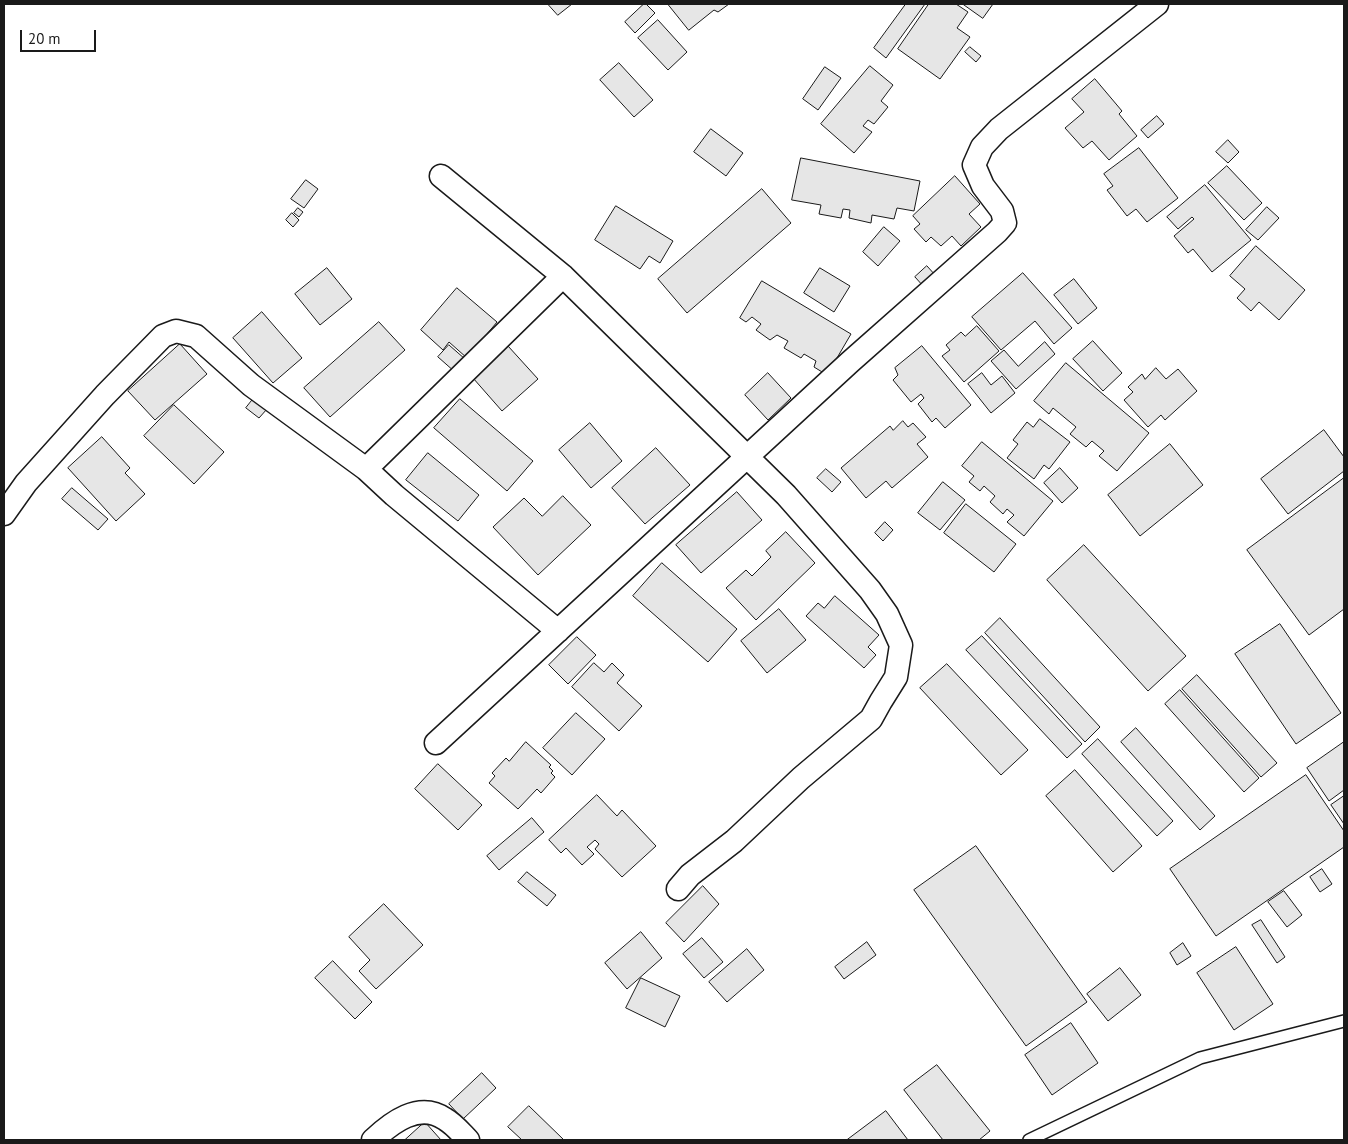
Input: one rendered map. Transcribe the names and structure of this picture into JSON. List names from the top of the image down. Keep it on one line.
{"scale_bar":"20 m"}
